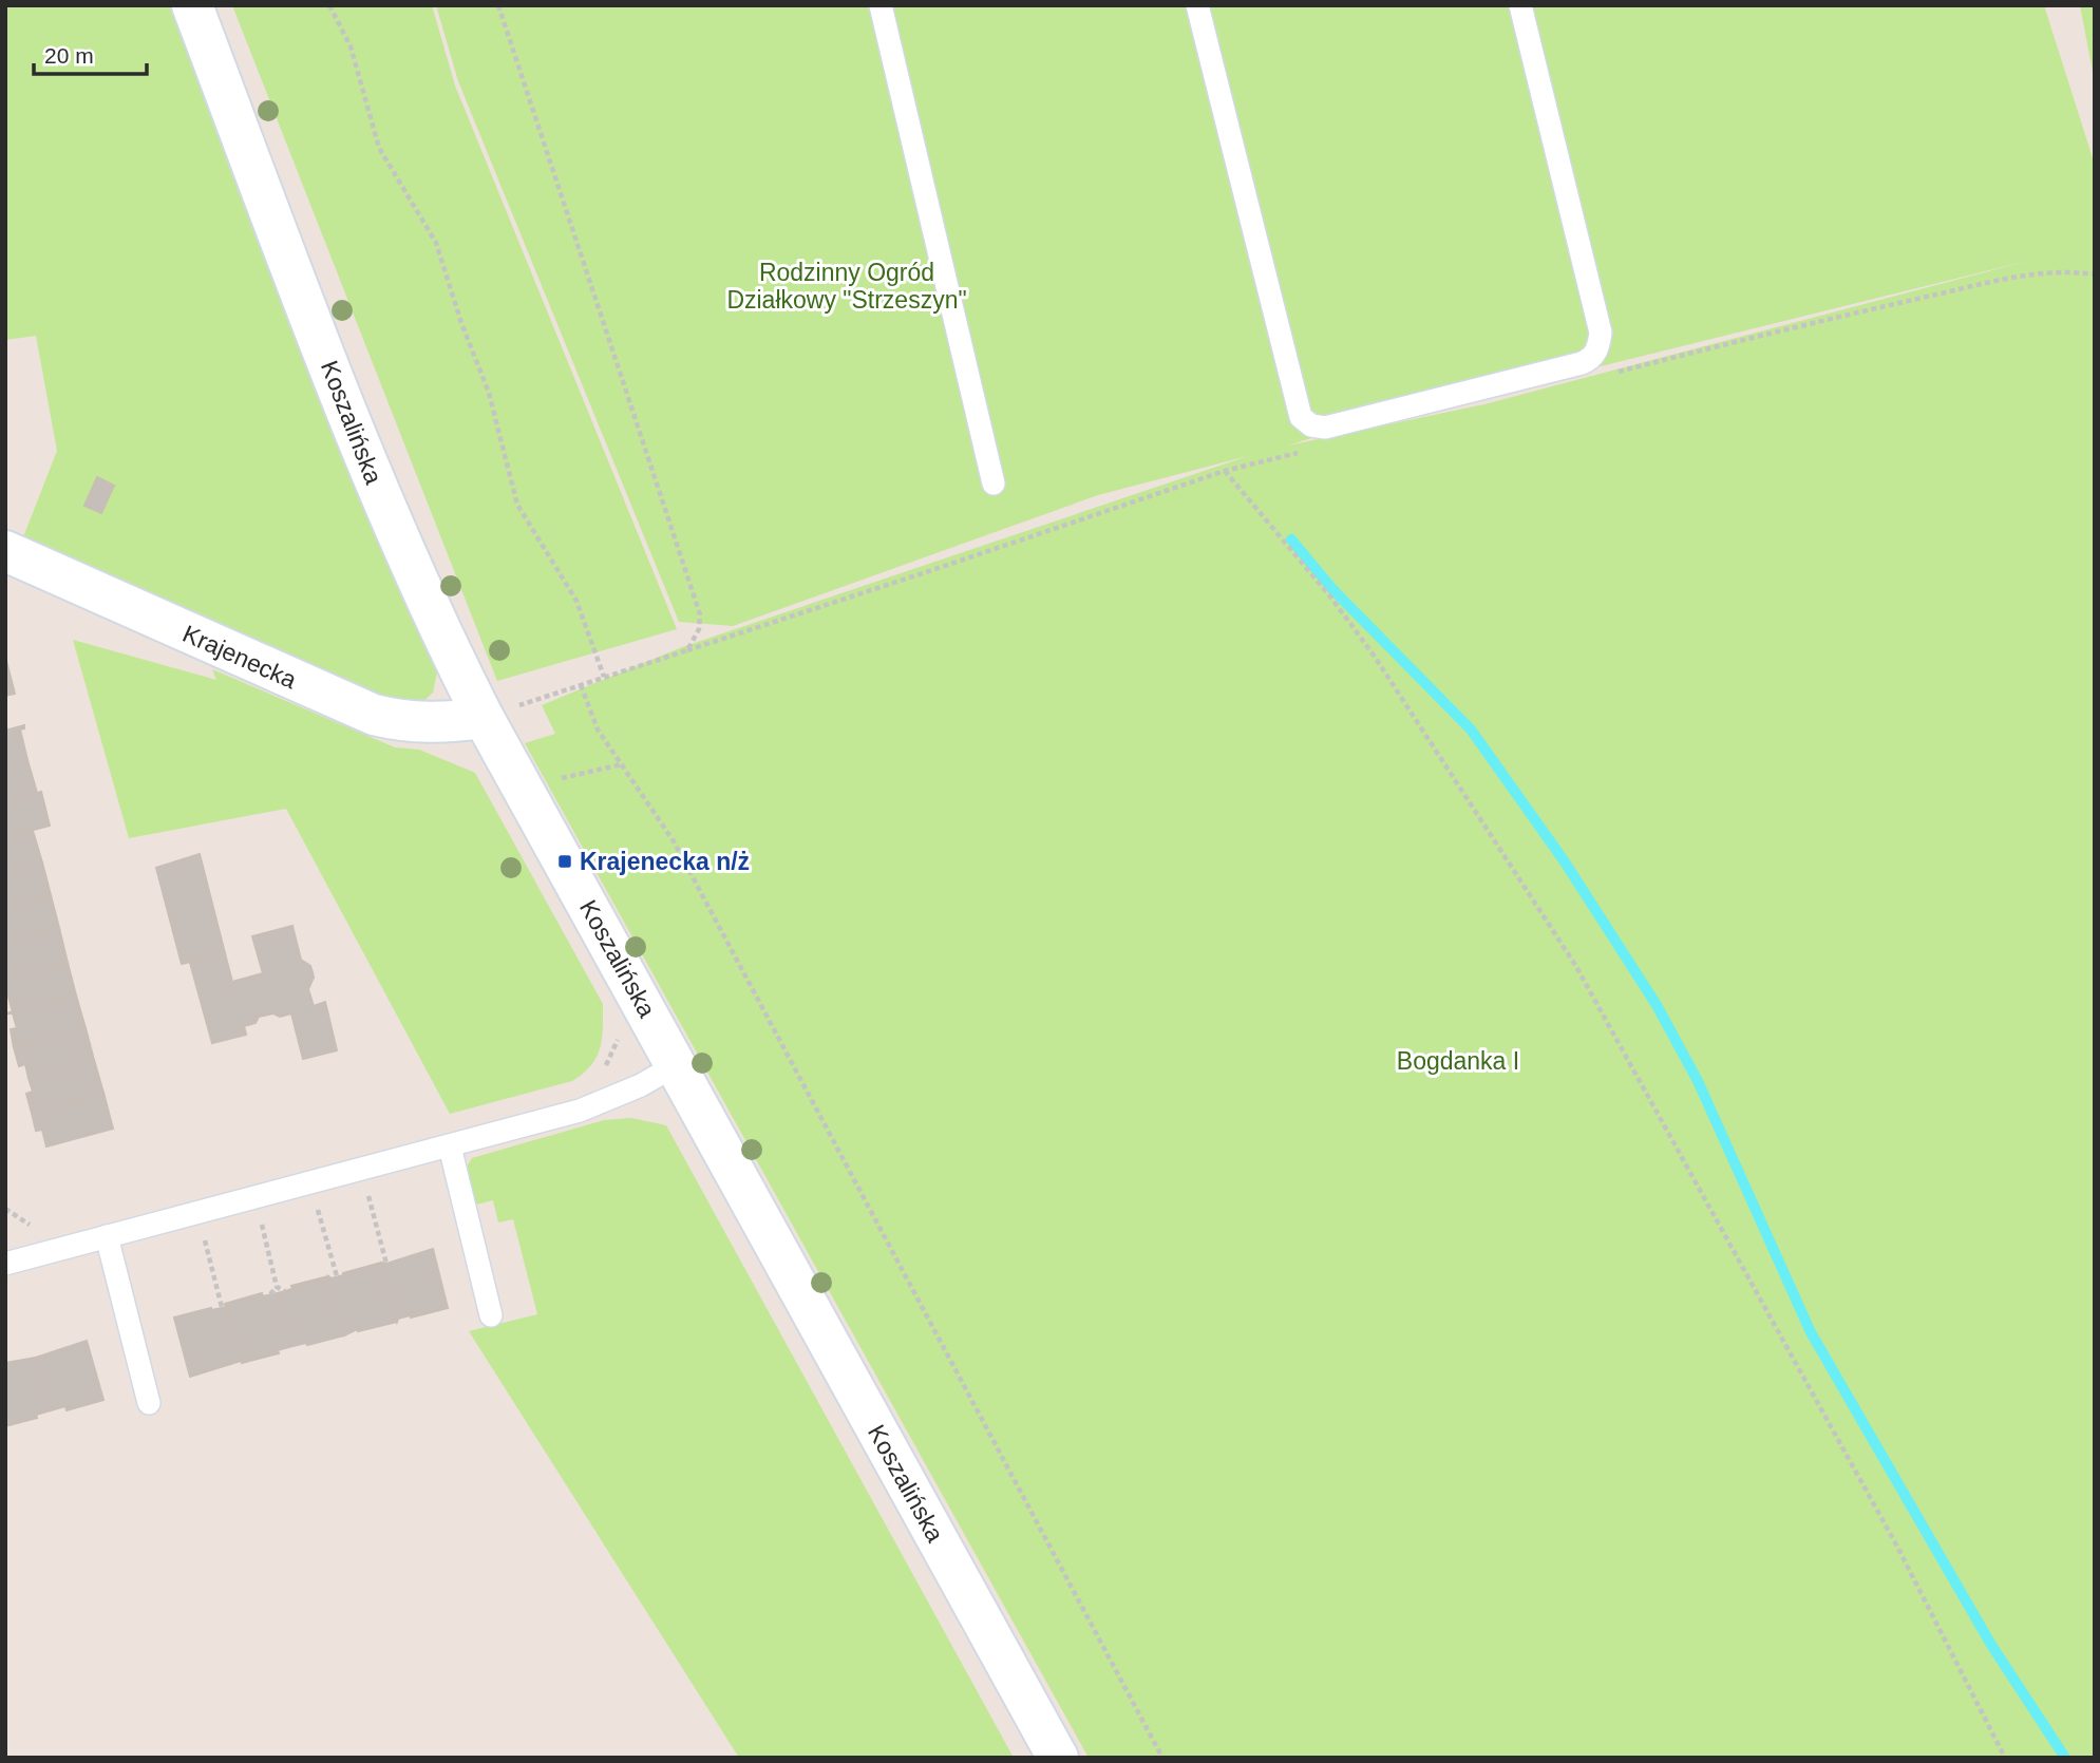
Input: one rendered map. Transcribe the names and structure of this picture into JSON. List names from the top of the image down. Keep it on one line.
{"streets":{"street":["Koszalińska","Krajenecka"]},"crossings":[["Koszalińska","Krajenecka"]],"parks":["Rodzinny Ogród Działkowy \"Strzeszyn\"","Bogdanka I"],"places":{"transit":["Krajenecka n/ż"]},"scale_bar":"20 m"}
